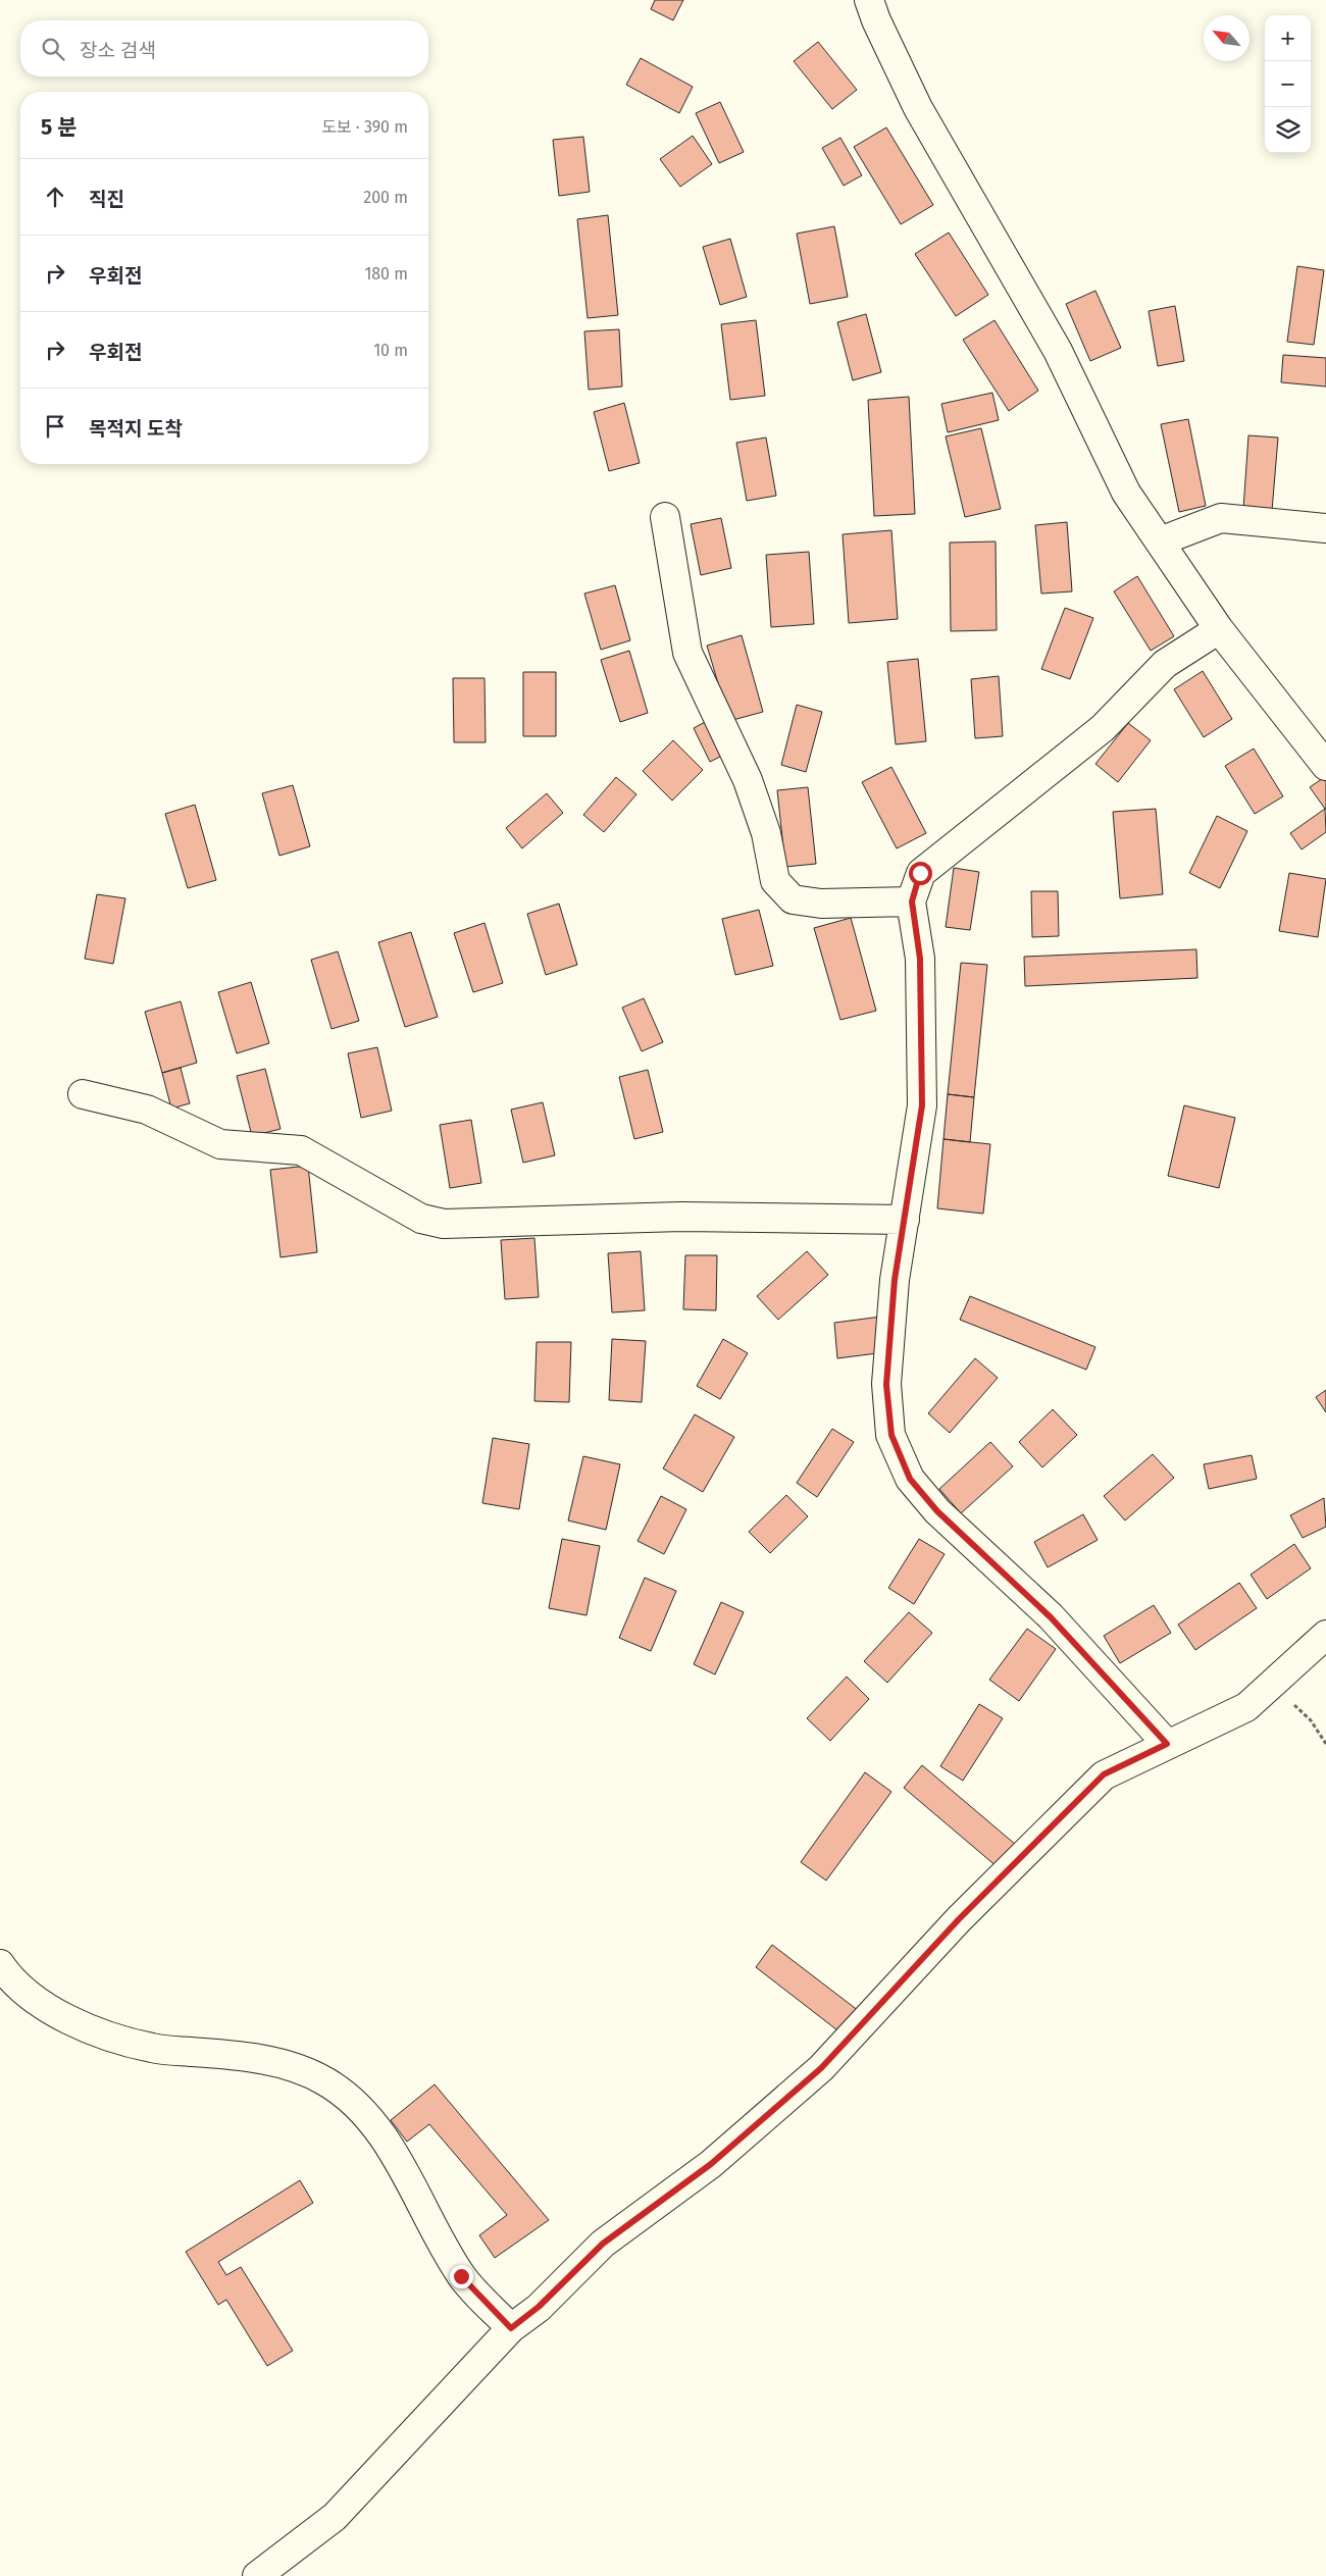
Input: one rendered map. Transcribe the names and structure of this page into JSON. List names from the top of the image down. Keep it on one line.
{"north":"top left","page":{"map_buttons":["+","−"],"search":"장소 검색","heading":["5 분","도보 · 390 m"],"list":[["직진","200 m"],["우회전","180 m"],["우회전","10 m"],"목적지 도착"]}}
